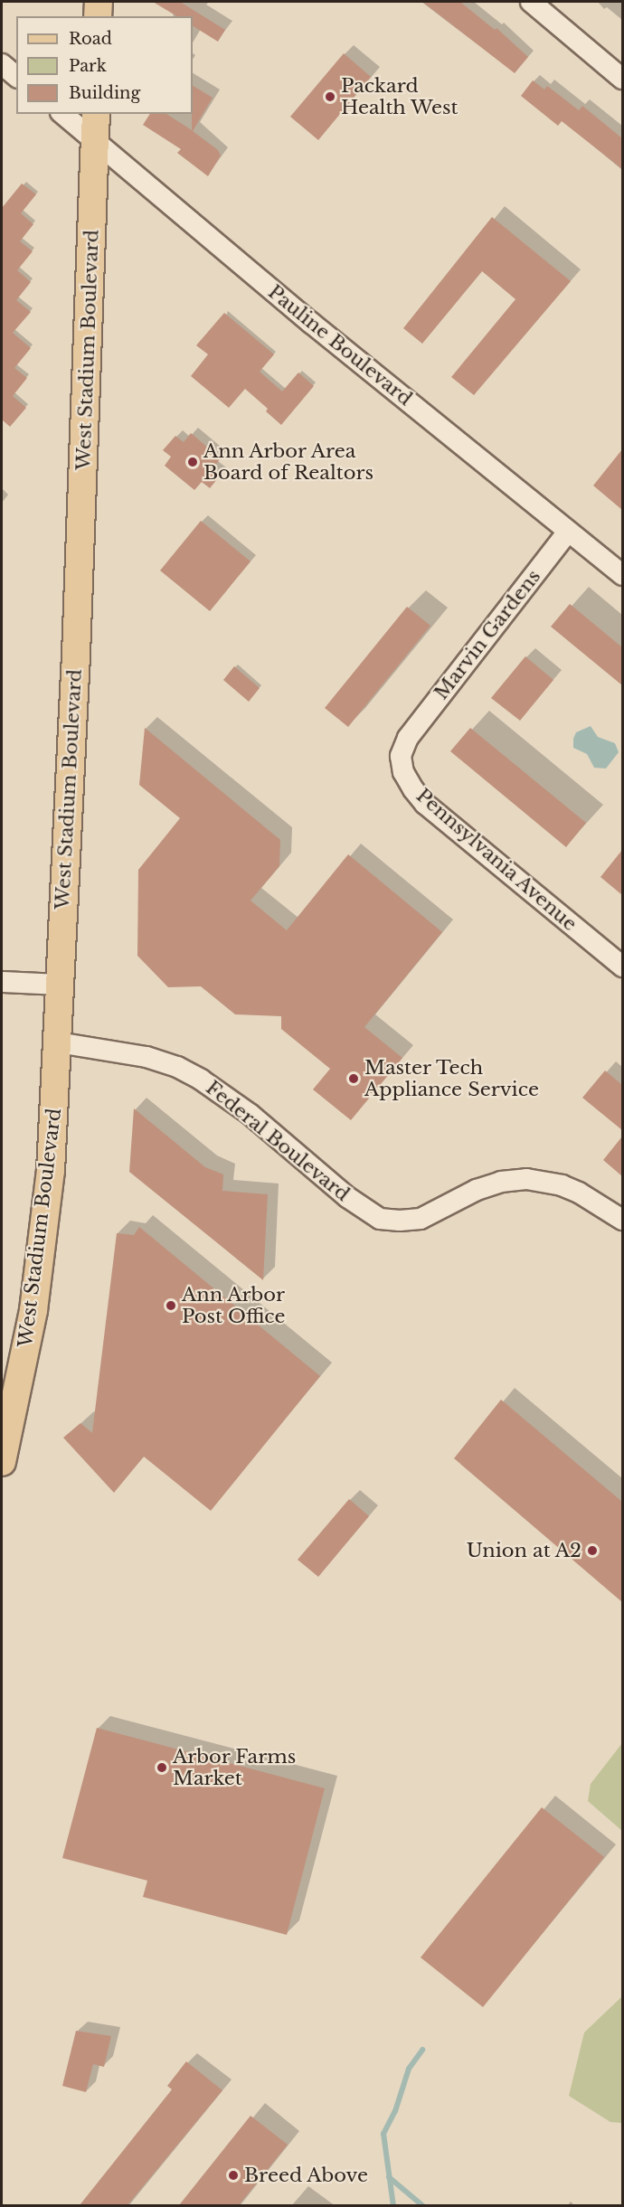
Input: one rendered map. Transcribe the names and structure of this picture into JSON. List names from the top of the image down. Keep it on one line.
{"streets":{"main road":["West Stadium Boulevard"],"street":["Pauline Boulevard","Marvin Gardens","Pennsylvania Avenue","Federal Boulevard"]},"crossings":[["Pauline Boulevard","West Stadium Boulevard"],["Pauline Boulevard","Marvin Gardens"],["West Stadium Boulevard","Federal Boulevard"],["Marvin Gardens","Pennsylvania Avenue"]],"places":["Packard Health West","Ann Arbor Area Board of Realtors","Master Tech Appliance Service","Ann Arbor Post Office","Union at A2","Arbor Farms Market","Breed Above"],"legend":["Road","Park","Building"]}
